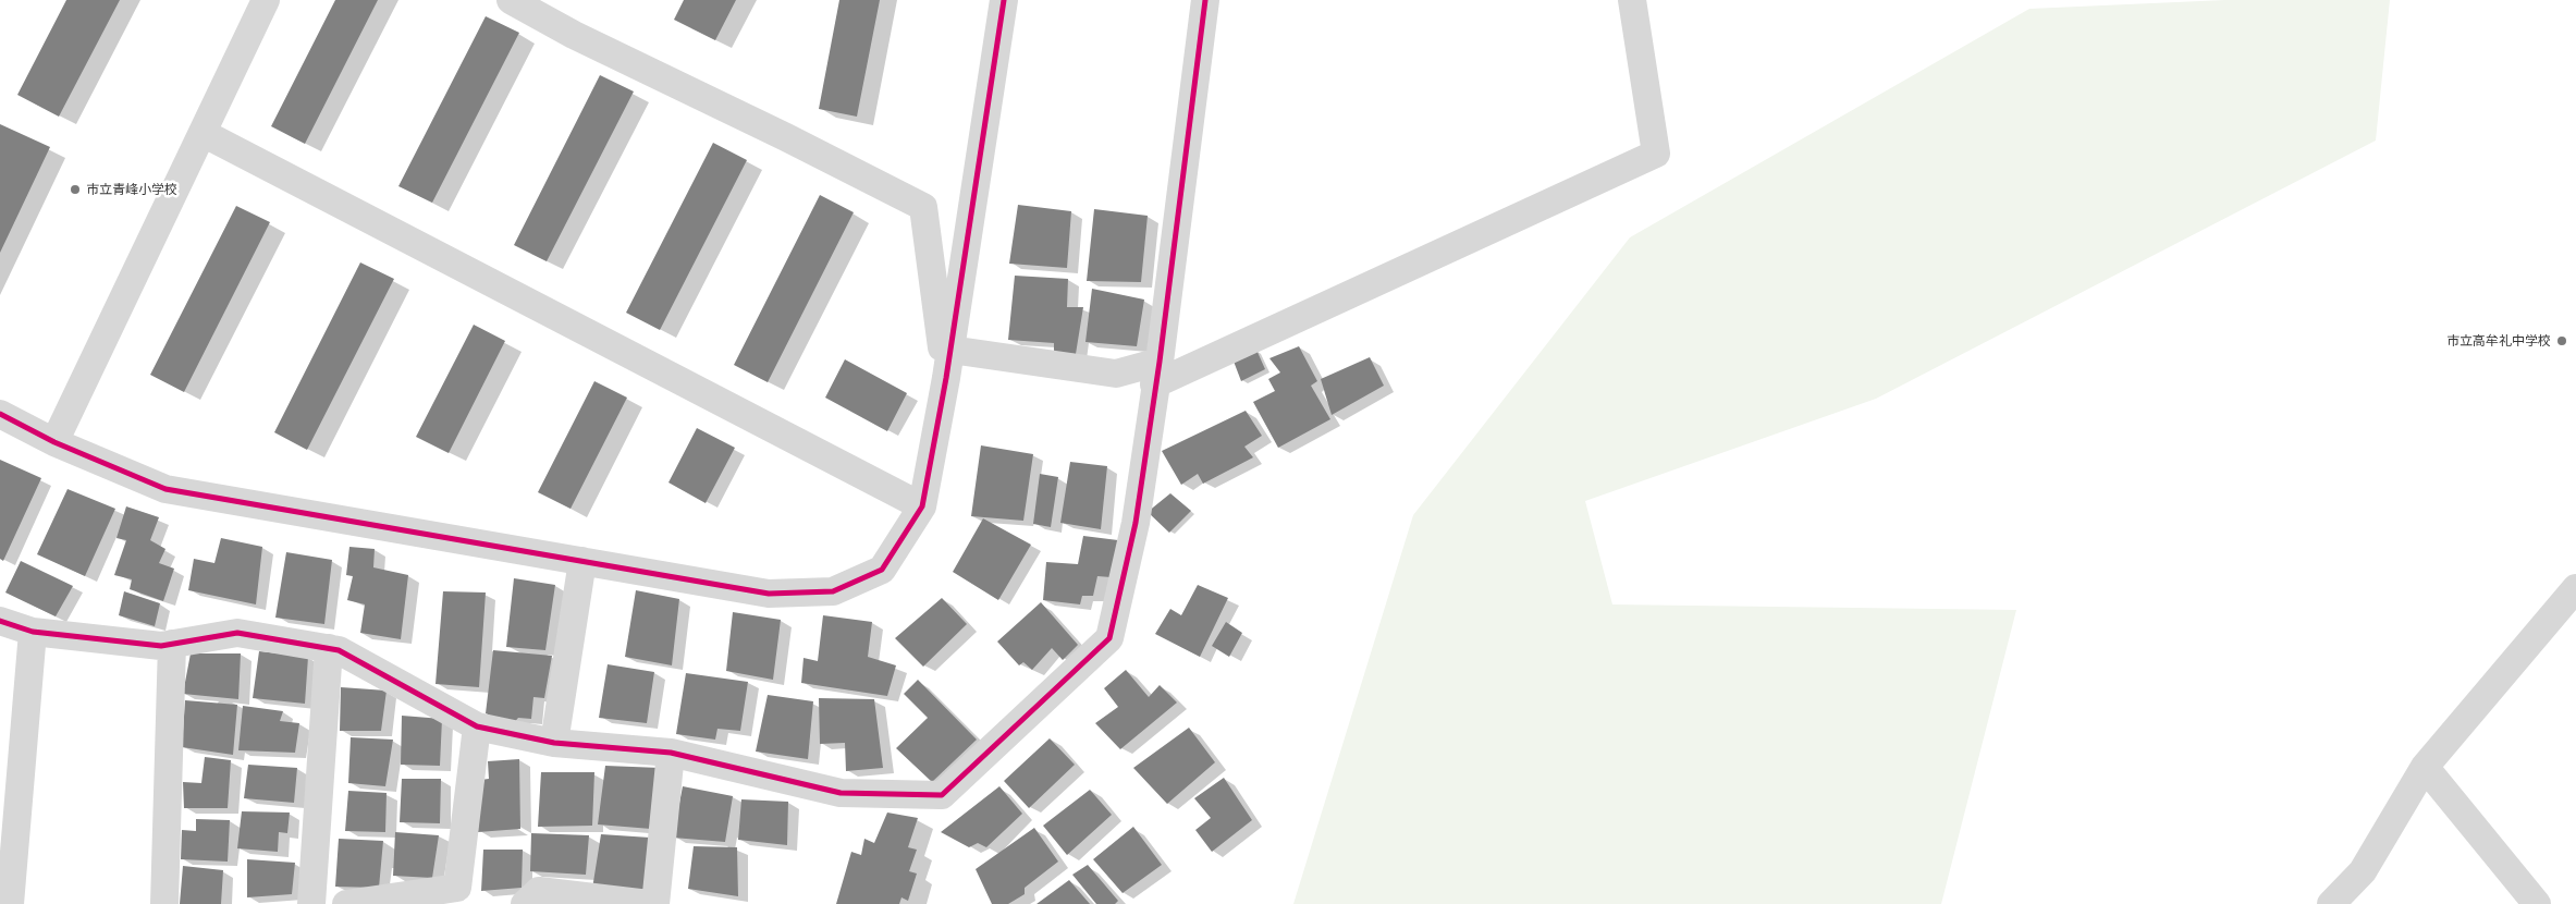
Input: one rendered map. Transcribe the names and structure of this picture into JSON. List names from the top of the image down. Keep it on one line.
{"places":["市立青峰小学校","市立高牟礼中学校"]}
